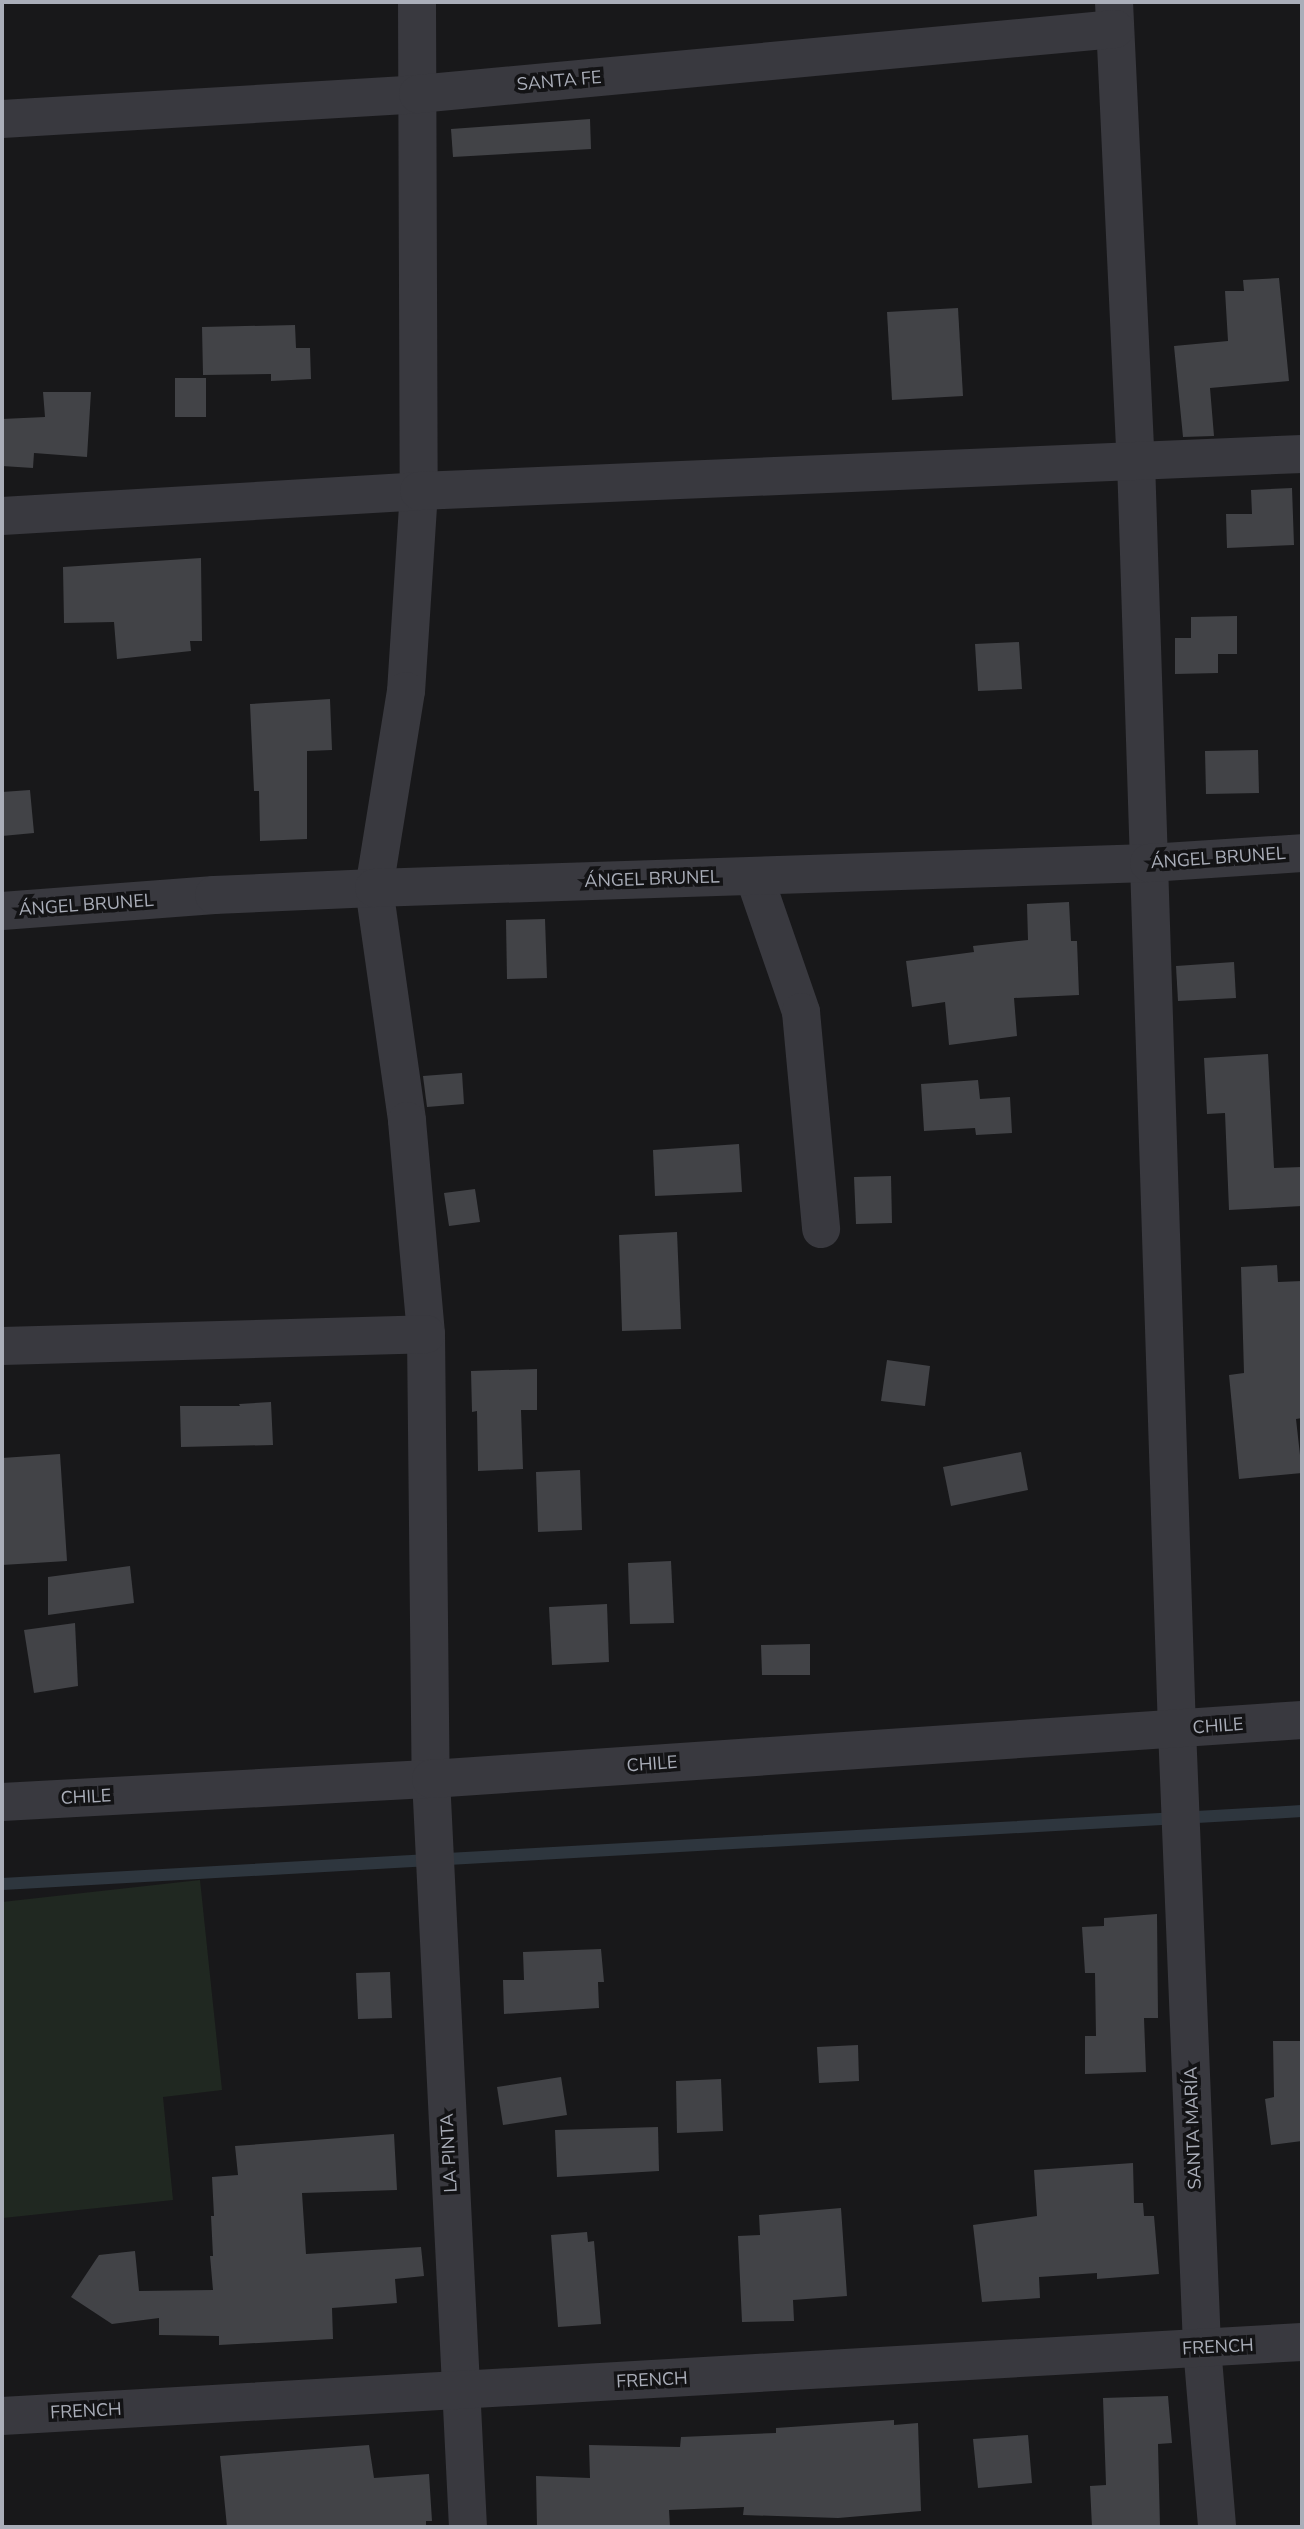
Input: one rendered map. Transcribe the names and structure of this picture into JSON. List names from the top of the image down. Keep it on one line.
{"streets":{"street":["SANTA FE","ÁNGEL BRUNEL","CHILE","SANTA MARÍA","LA PINTA","FRENCH"]},"crossings":[["SANTA FE","SANTA MARÍA"],["SANTA FE","LA PINTA"],["ÁNGEL BRUNEL","SANTA MARÍA"],["ÁNGEL BRUNEL","LA PINTA"],["CHILE","SANTA MARÍA"],["CHILE","LA PINTA"],["SANTA MARÍA","FRENCH"],["LA PINTA","FRENCH"]]}
